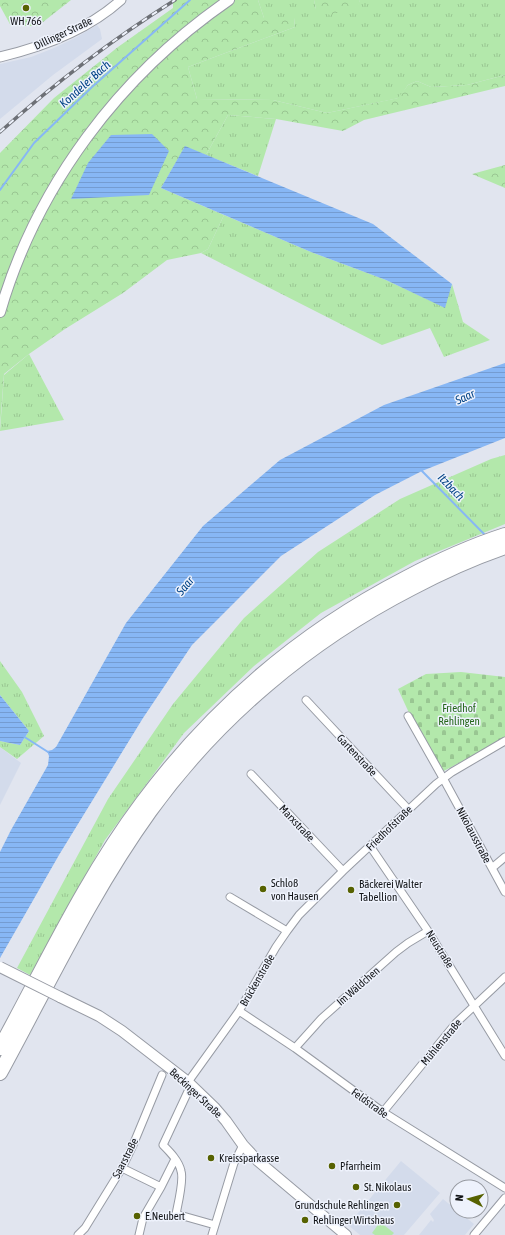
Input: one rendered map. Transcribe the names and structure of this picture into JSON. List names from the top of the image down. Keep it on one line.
{"streets":{"main road":["Beckinger Straße"],"street":["Dillinger Straße","Gartenstraße","Marxstraße","Friedhofstraße","Nikolausstraße","Neustraße","Brückenstraße","Im Wäldchen","Mühlenstraße","Feldstraße","Saarstraße"]},"crossings":[["Gartenstraße","Friedhofstraße"],["Marxstraße","Friedhofstraße"],["Friedhofstraße","Nikolausstraße"],["Friedhofstraße","Neustraße"],["Friedhofstraße","Brückenstraße"],["Neustraße","Im Wäldchen"],["Neustraße","Mühlenstraße"],["Brückenstraße","Beckinger Straße"],["Brückenstraße","Feldstraße"],["Im Wäldchen","Feldstraße"],["Mühlenstraße","Feldstraße"]],"water":["Kondeler Bach","Saar","Itzbach"],"parks":["Friedhof Rehlingen"],"places":["WH 766","Schloß von Hausen","Bäckerei Walter Tabellion","Kreissparkasse","Pfarrheim","St. Nikolaus","Grundschule Rehlingen","E.Neubert","Rehlinger Wirtshaus"],"north":"left"}
